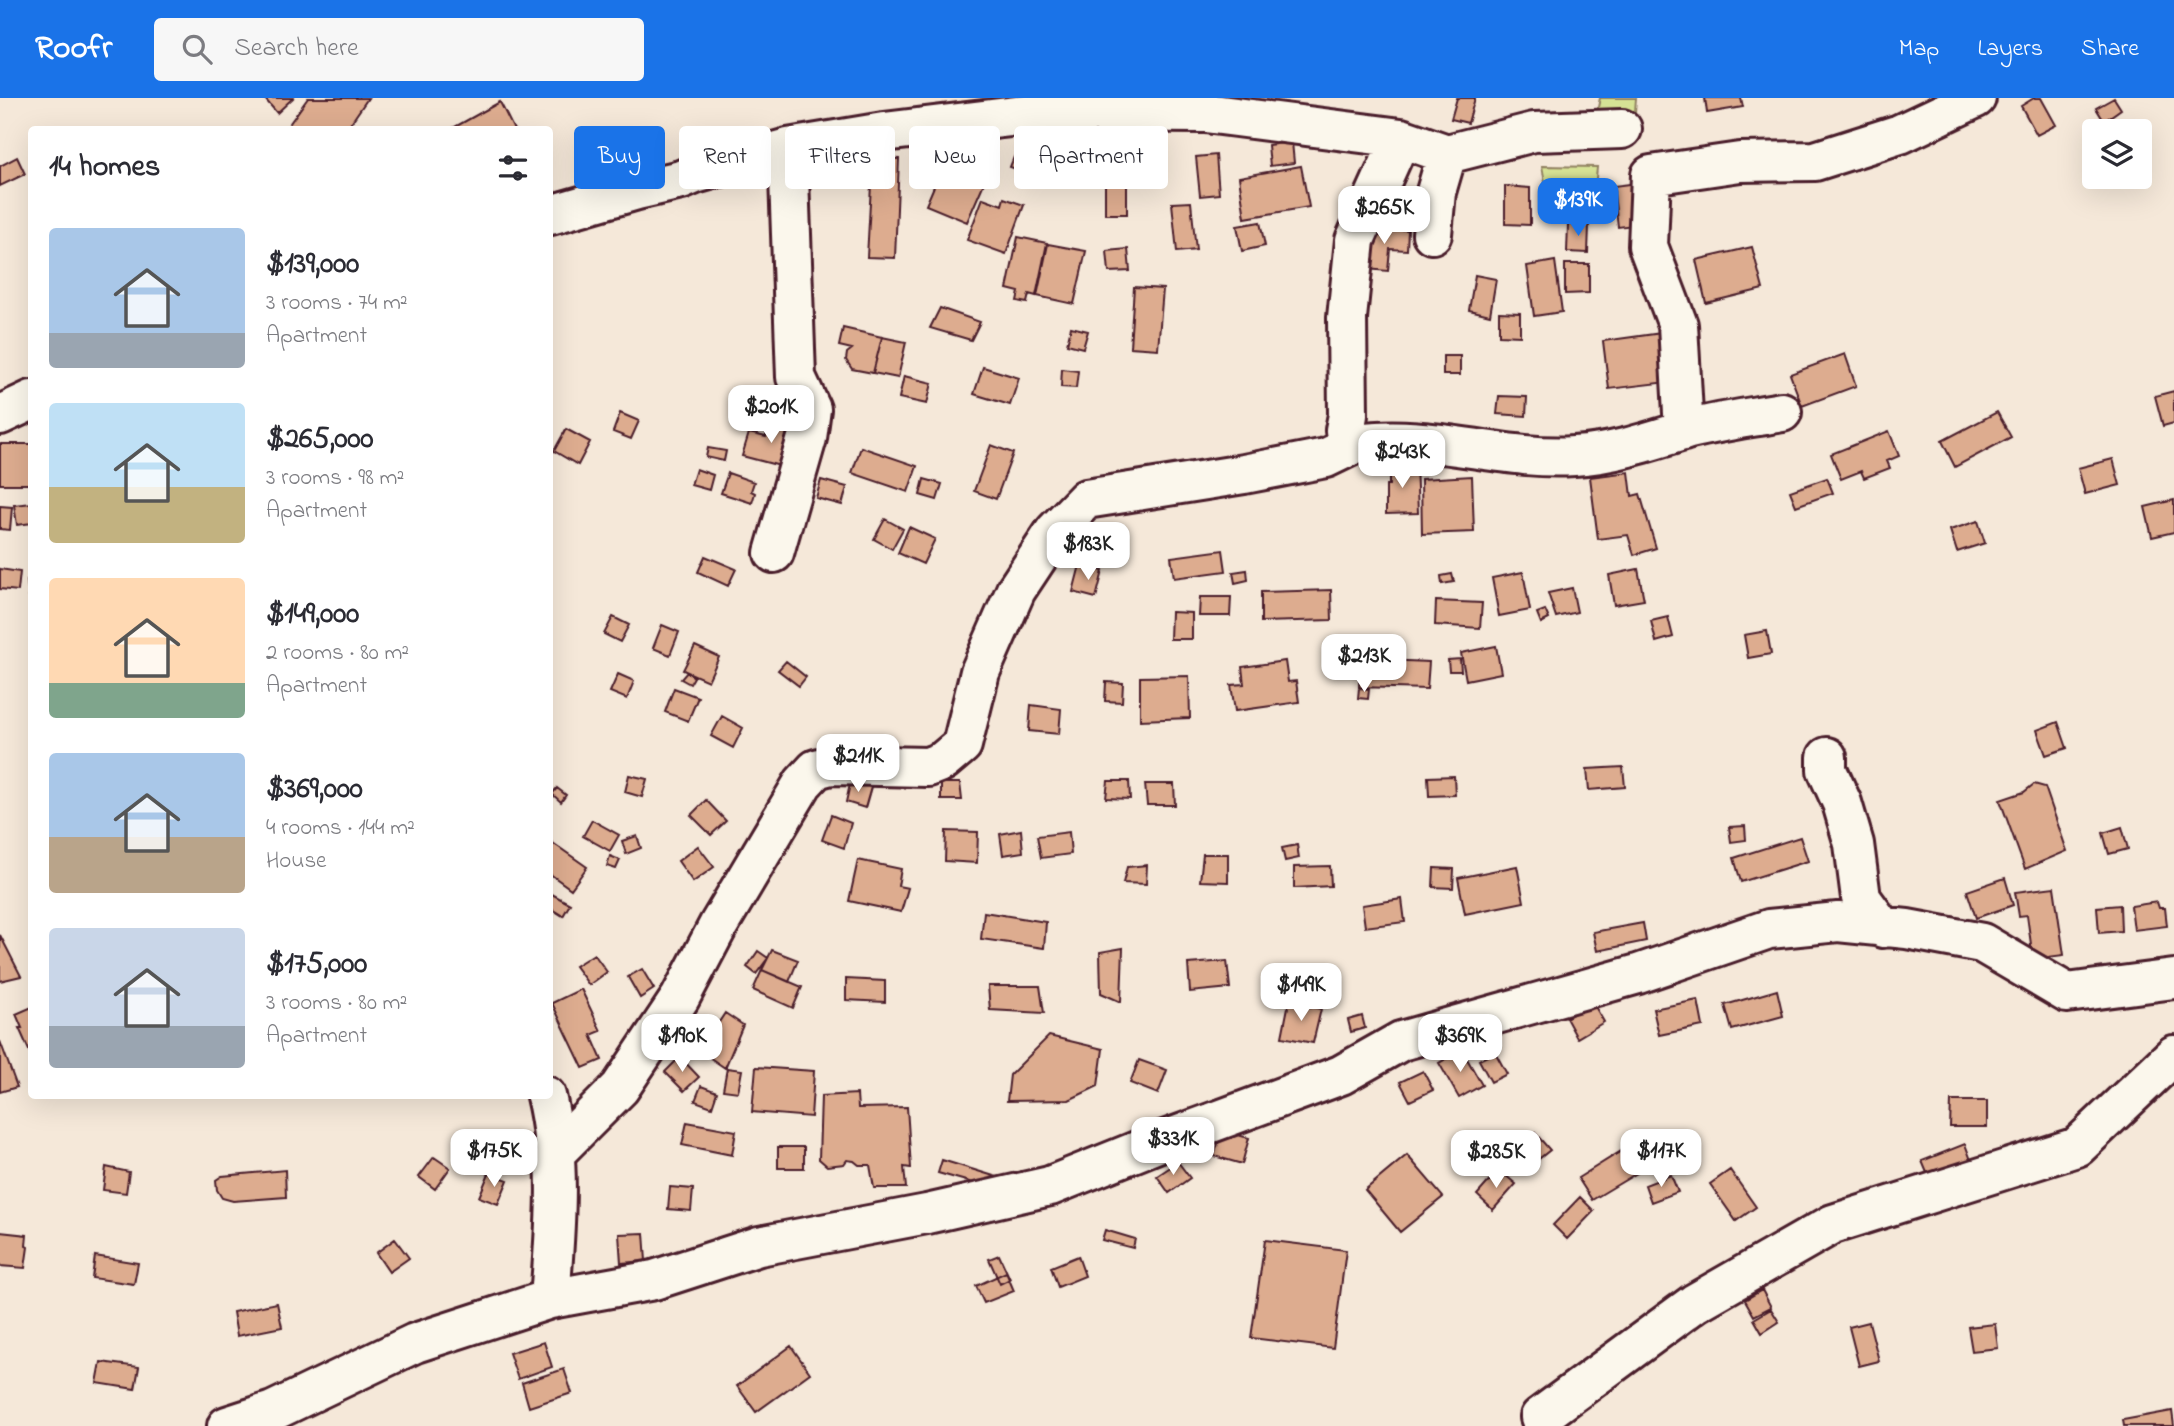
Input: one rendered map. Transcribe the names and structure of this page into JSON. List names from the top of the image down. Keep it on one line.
{"page":{"header":"Roofr","search":"Search here","nav":["Map","Layers","Share"],"chip":["Buy","Rent","Filters","New","Apartment"],"heading":"14 homes","price":["$139K","$265K","$201K","$243K","$183K","$213K","$211K","$149K","$190K","$369K","$331K","$175K","$117K","$285K"],"list":[{"name":"$139,000","note":"3 rooms · 74 m² · Apartment"},{"name":"$265,000","note":"3 rooms · 98 m² · Apartment"},{"name":"$149,000","note":"2 rooms · 80 m² · Apartment"},{"name":"$369,000","note":"4 rooms · 144 m² · House"},{"name":"$175,000","note":"3 rooms · 80 m² · Apartment"}]}}
